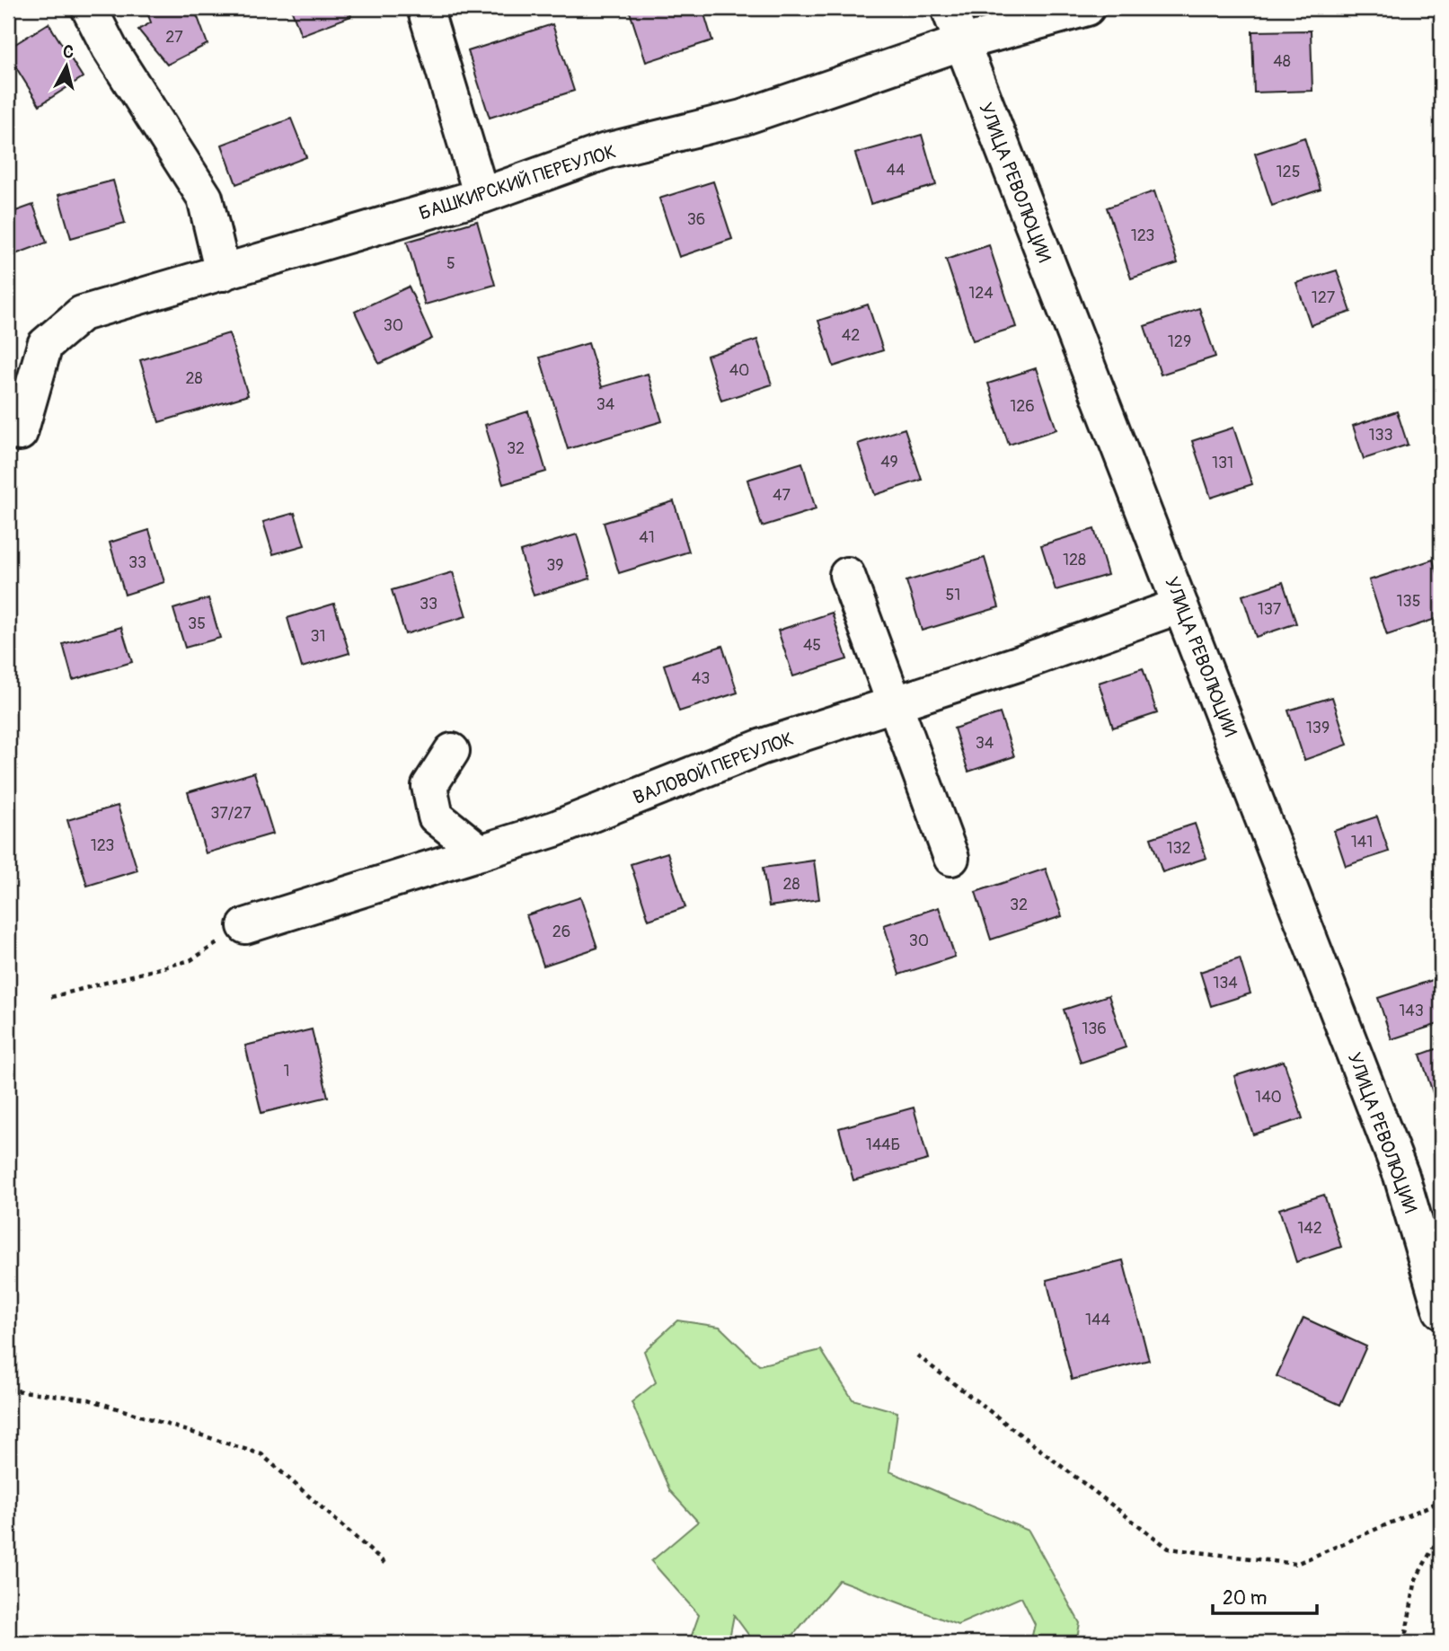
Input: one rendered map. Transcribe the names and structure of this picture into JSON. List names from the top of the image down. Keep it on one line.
{"streets":{"street":["БАШКИРСКИЙ ПЕРЕУЛОК","УЛИЦА РЕВОЛЮЦИИ","ВАЛОВОЙ ПЕРЕУЛОК"]},"crossings":[["БАШКИРСКИЙ ПЕРЕУЛОК","УЛИЦА РЕВОЛЮЦИИ"],["УЛИЦА РЕВОЛЮЦИИ","ВАЛОВОЙ ПЕРЕУЛОК"]],"house_numbers":["27","48","44","125","36","123","5","124","127","30","42","129","40","28","34","126","133","32","49","131","47","41","128","33","39","51","135","33","137","35","31","45","43","139","34","37/27","141","123","132","28","32","26","30","134","143","136","1","140","144Б","142","144"],"scale_bar":"20 m","north":"top"}
